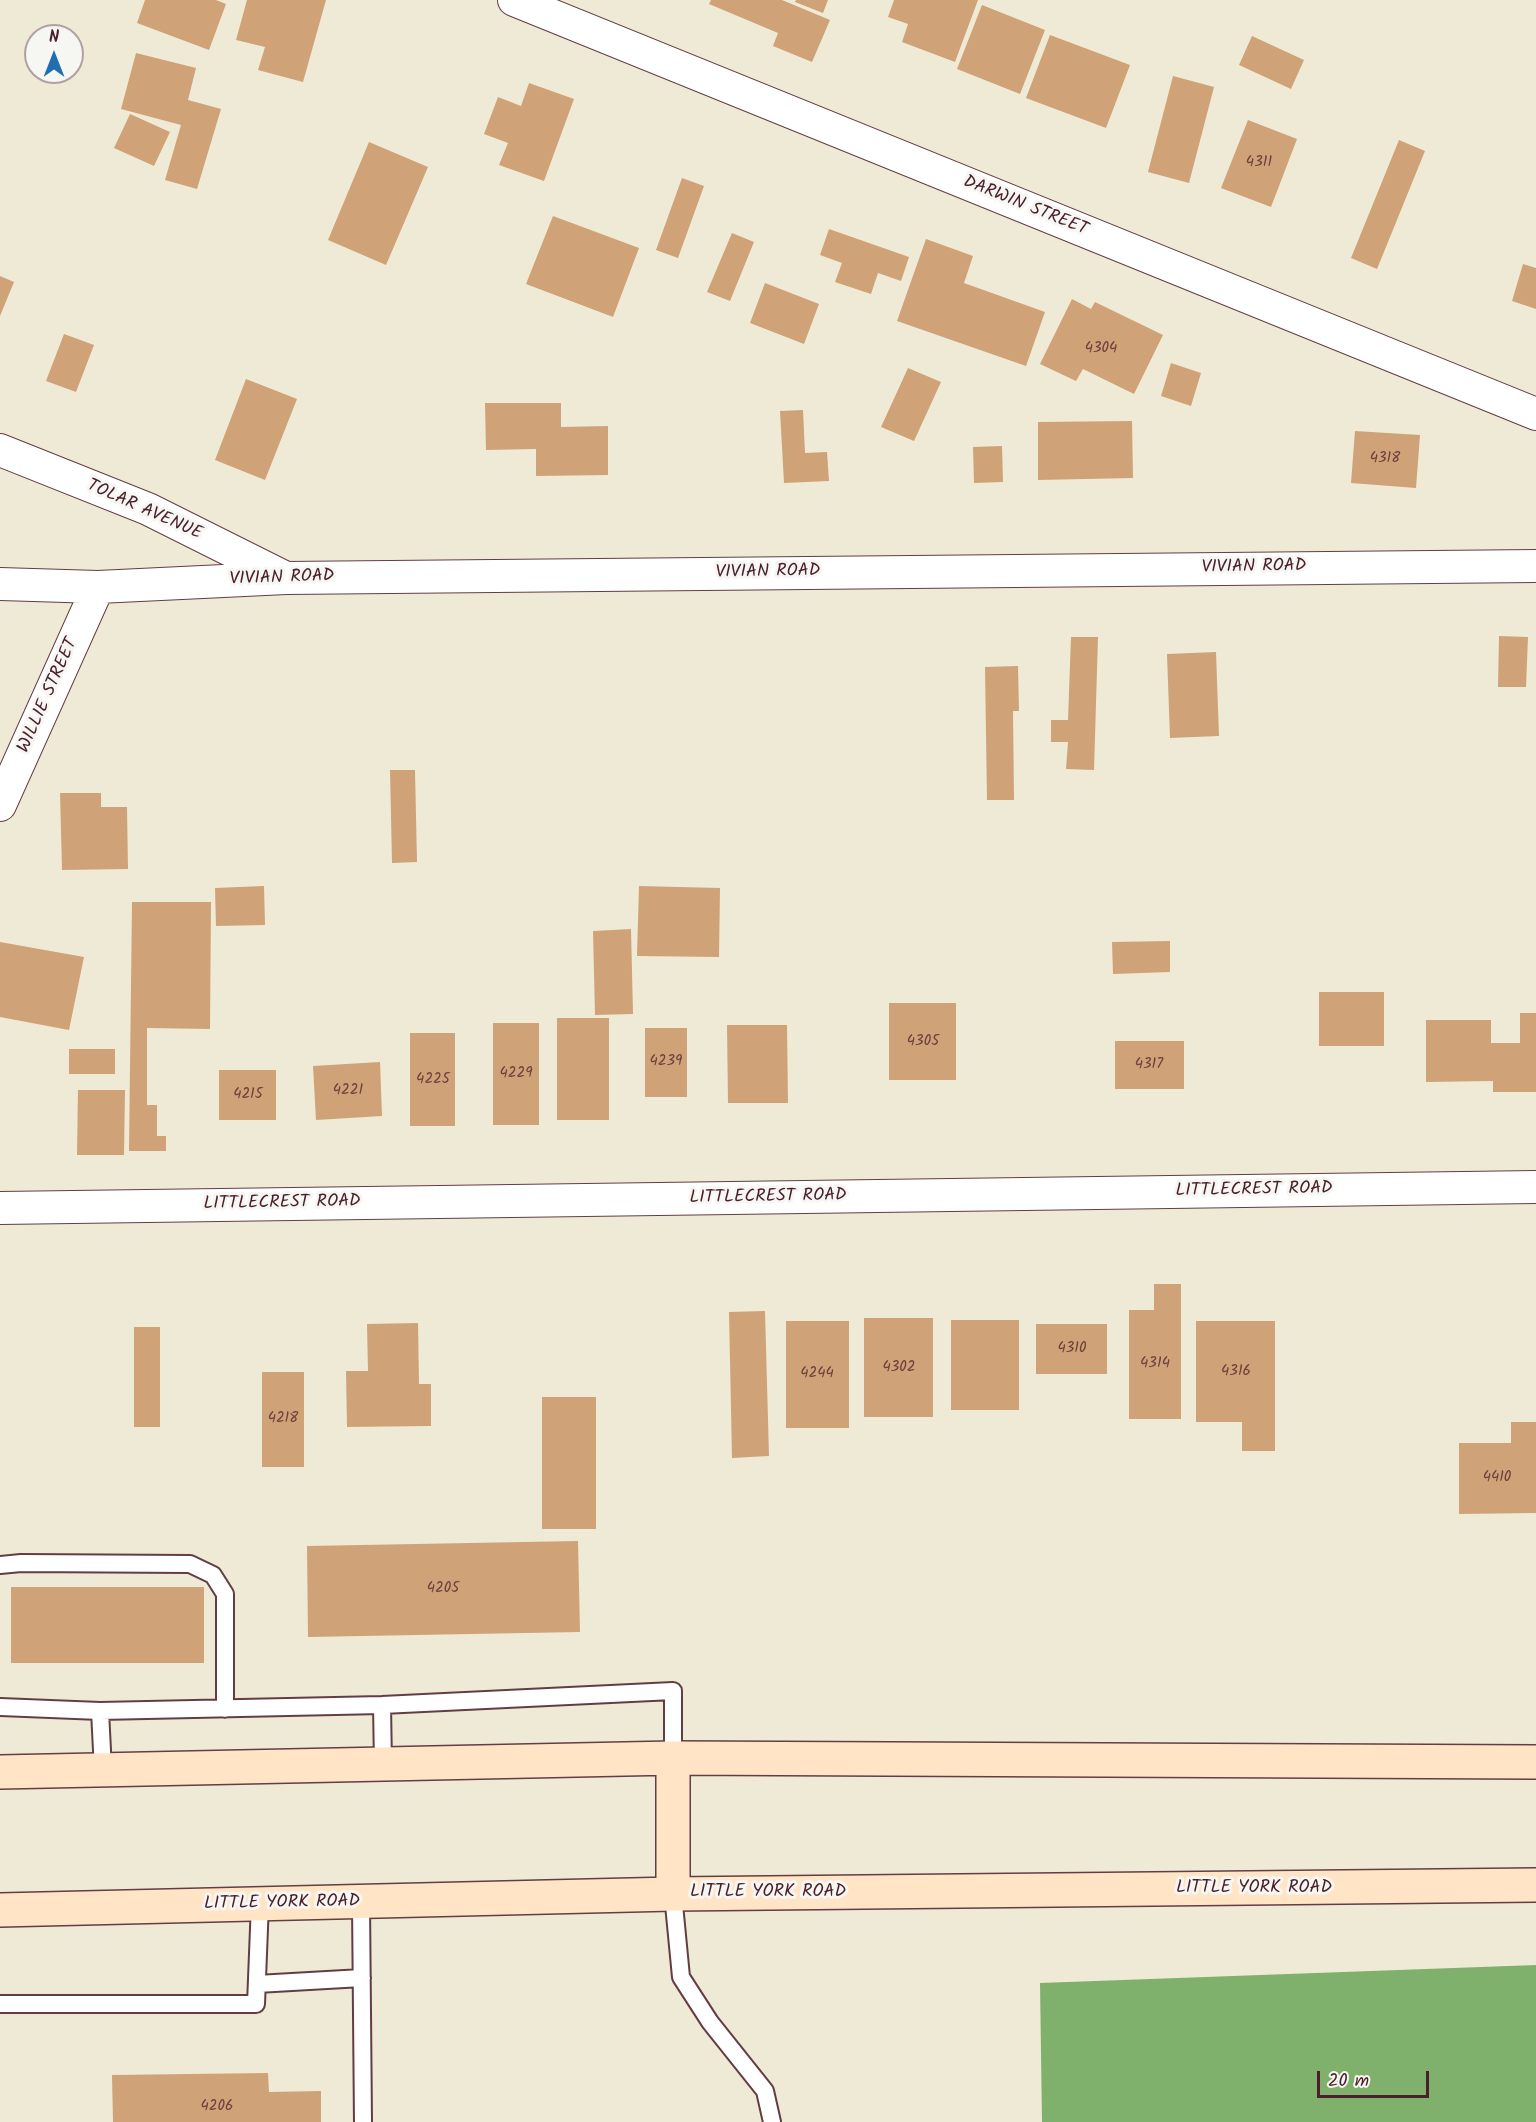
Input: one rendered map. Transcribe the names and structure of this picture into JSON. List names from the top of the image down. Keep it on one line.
{"streets":{"main road":["LITTLE YORK ROAD"],"street":["DARWIN STREET","TOLAR AVENUE","VIVIAN ROAD","WILLIE STREET","LITTLECREST ROAD"]},"crossings":[["TOLAR AVENUE","VIVIAN ROAD"],["VIVIAN ROAD","WILLIE STREET"]],"house_numbers":["4311","4304","4318","4305","4239","4317","4229","4225","4221","4215","4310","4314","4302","4316","4244","4218","4410","4205","4206"],"scale_bar":"20 m","north":"top"}
